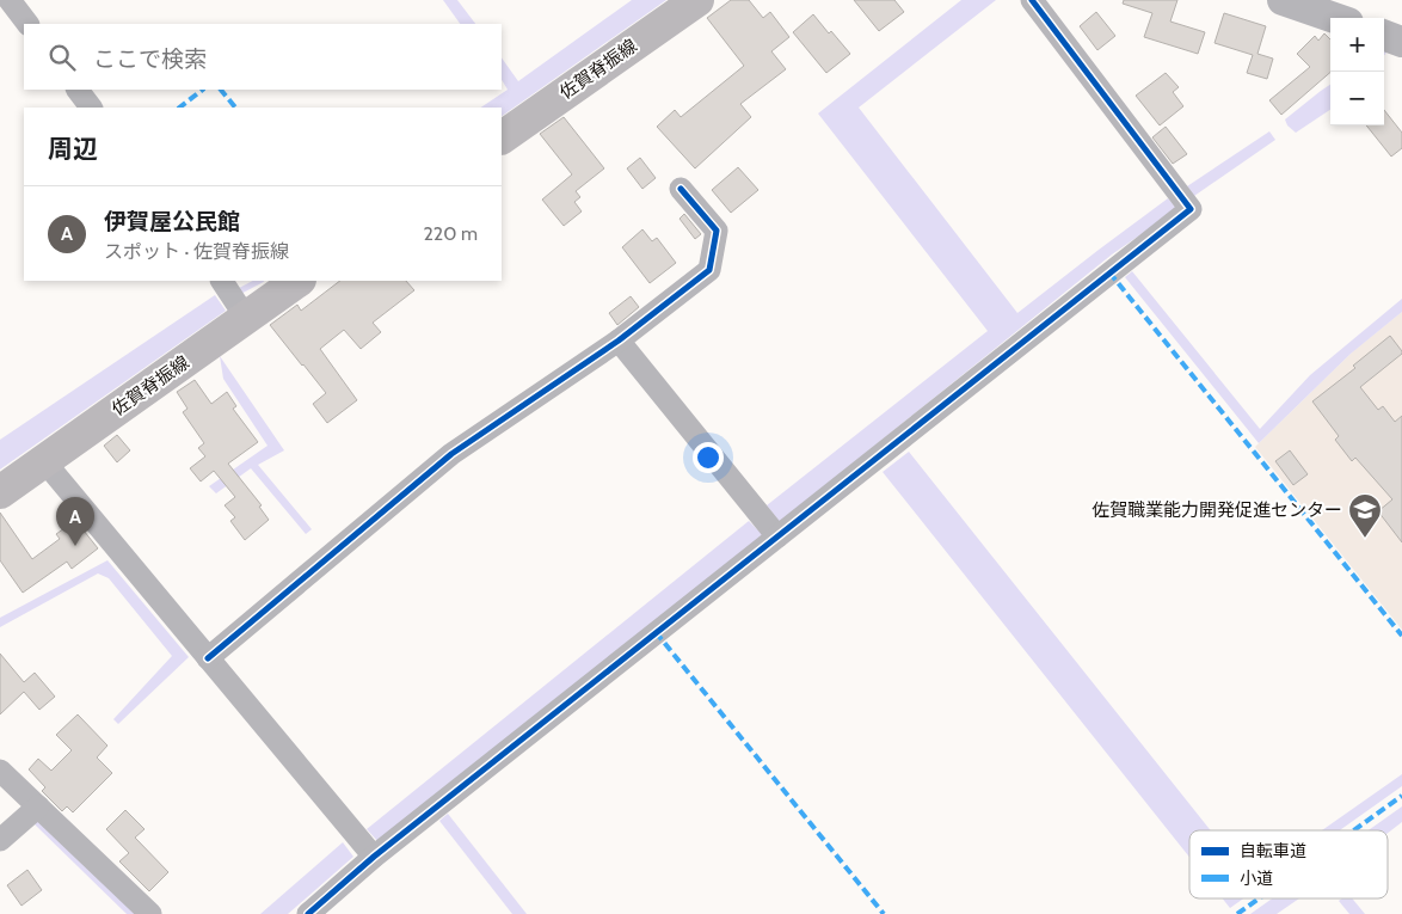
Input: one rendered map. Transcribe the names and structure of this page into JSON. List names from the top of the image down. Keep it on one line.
{"streets":{"main road":["佐賀脊振線"]},"places":{"school or university":["佐賀職業能力開発促進センター"]},"legend":["自転車道","小道"],"page":{"map_buttons":["+","−"],"search":"ここで検索","heading":"周辺","list":[{"mark":"A","name":"伊賀屋公民館","note":"スポット · 佐賀脊振線","value":"220 m"}],"pins":"A"}}
